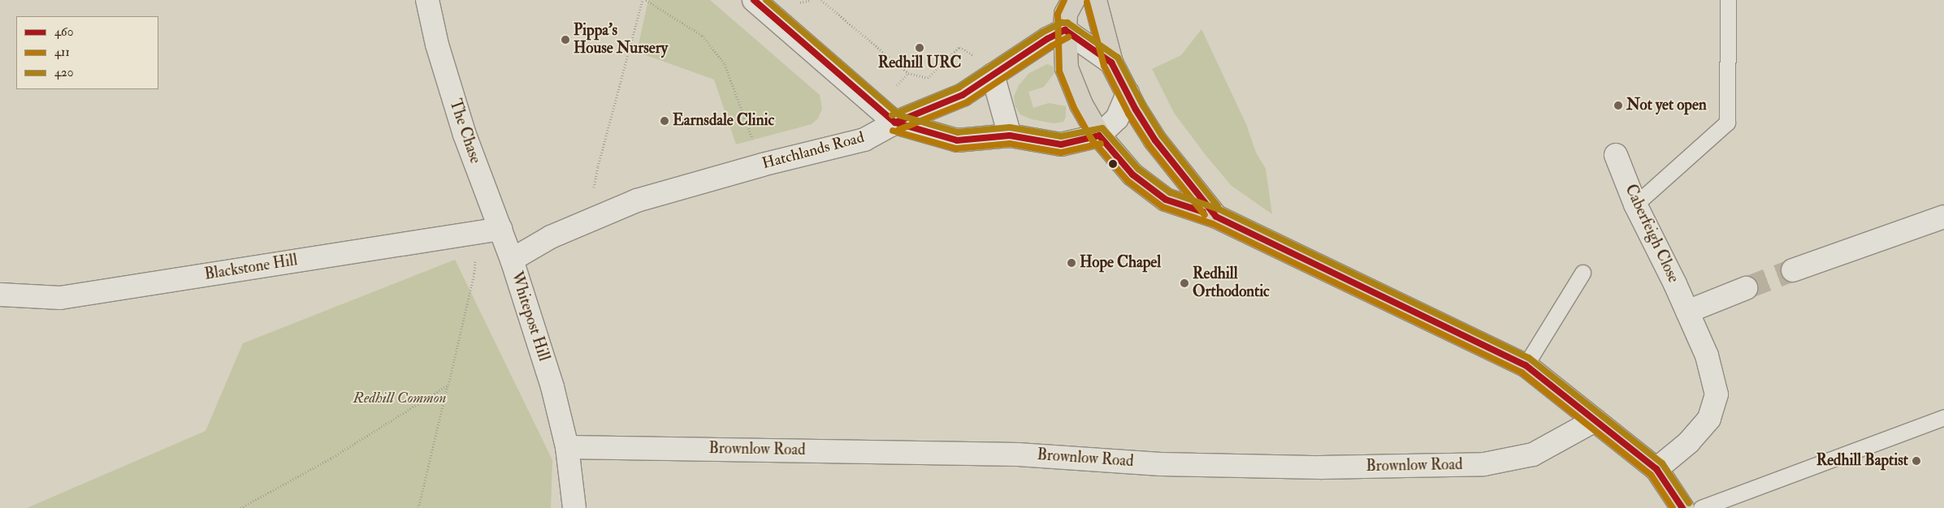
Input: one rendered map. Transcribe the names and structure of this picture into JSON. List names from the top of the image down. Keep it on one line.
{"streets":{"street":["The Chase","Hatchlands Road","Caberfeigh Close","Blackstone Hill","Whitepost Hill","Brownlow Road"]},"crossings":[["The Chase","Blackstone Hill"],["The Chase","Whitepost Hill"],["Hatchlands Road","Whitepost Hill"],["Whitepost Hill","Brownlow Road"]],"parks":["Redhill Common"],"places":["Pippa's House Nursery","Redhill URC","Not yet open","Earnsdale Clinic","Hope Chapel","Redhill Orthodontic","Redhill Baptist"],"lines":["transit line 460","transit line 411","transit line 420"],"legend":["460","411","420"]}
